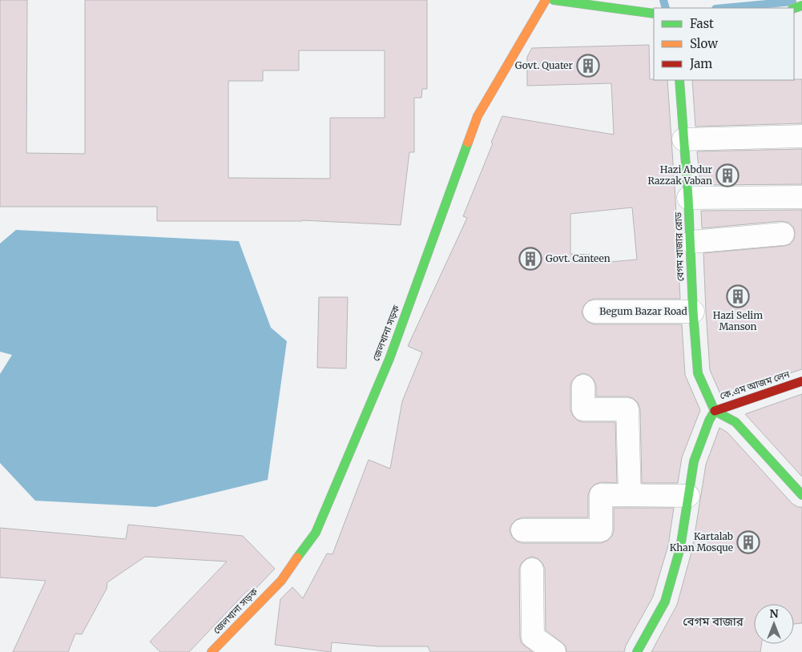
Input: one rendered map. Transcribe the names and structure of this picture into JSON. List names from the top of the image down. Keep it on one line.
{"streets":{"street":["বেগম বাজার রোড","Begum Bazar Road","জেলখানা সড়ক","কে.এম আজম লেন"]},"crossings":[["বেগম বাজার রোড","Begum Bazar Road"],["বেগম বাজার রোড","কে.এম আজম লেন"]],"districts":["বেগম বাজার"],"places":{"building":["Govt. Quater","Hazi Abdur Razzak Vaban","Govt. Canteen","Hazi Selim Manson","Kartalab Khan Mosque"]},"legend":["Fast","Slow","Jam"],"north":"top"}
